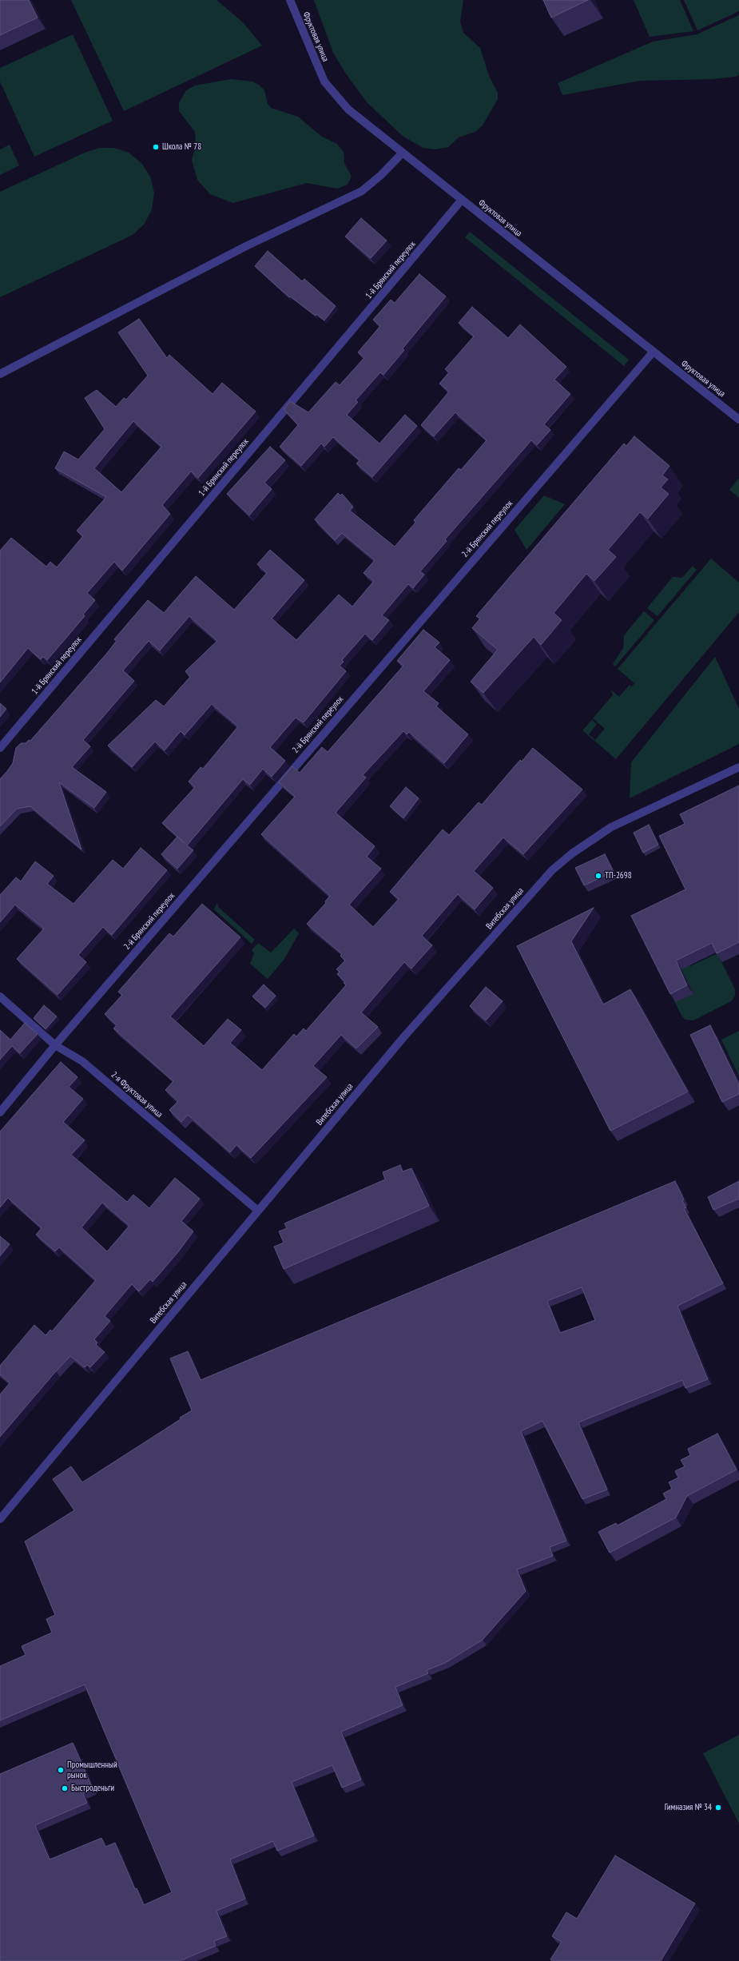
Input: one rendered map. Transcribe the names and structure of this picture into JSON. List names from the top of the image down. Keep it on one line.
{"streets":{"street":["Фруктовая улица","1-й Брянский переулок","2-й Брянский переулок","Витебская улица","2-я Фруктовая улица"]},"crossings":[["Фруктовая улица","1-й Брянский переулок"],["Фруктовая улица","2-й Брянский переулок"],["2-й Брянский переулок","2-я Фруктовая улица"],["Витебская улица","2-я Фруктовая улица"]],"places":["Школа № 78","ТП-2698","Промышленный рынок","Быстроденьги","Гимназия № 34"]}
